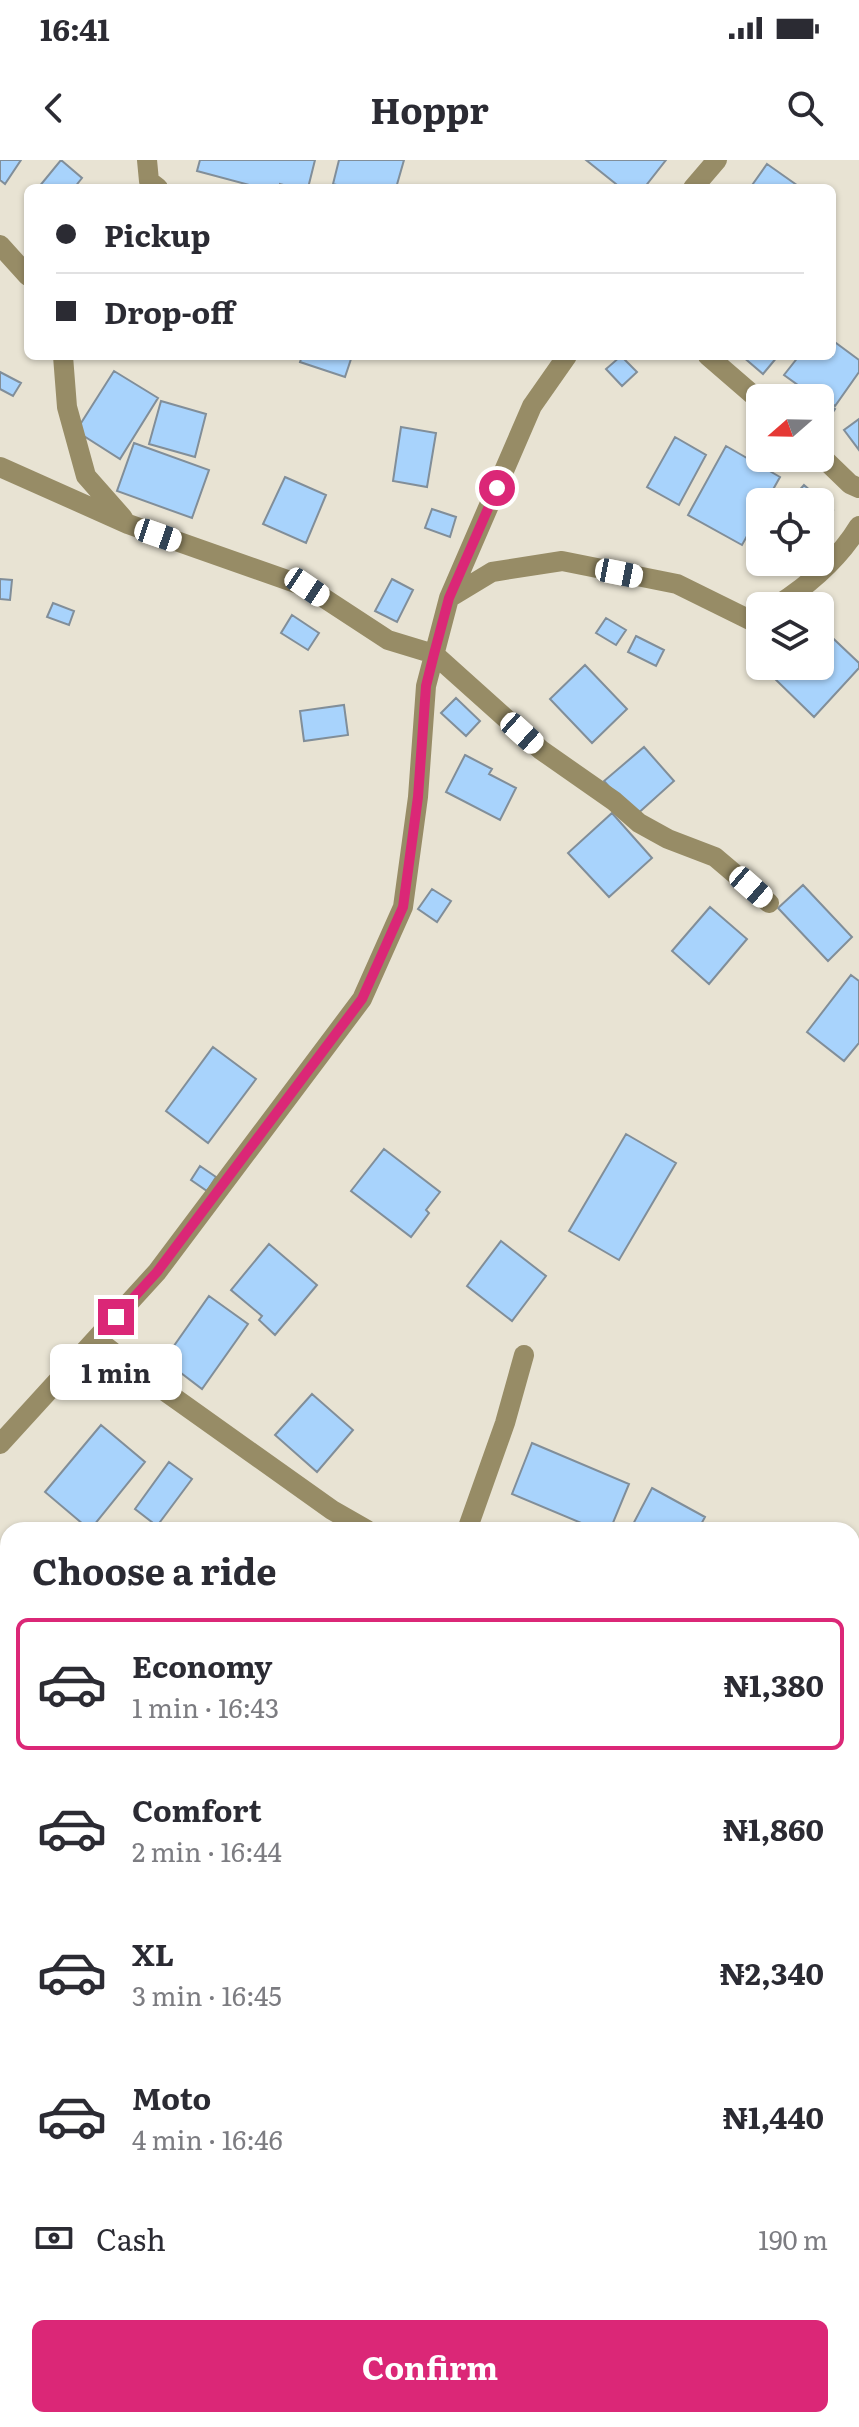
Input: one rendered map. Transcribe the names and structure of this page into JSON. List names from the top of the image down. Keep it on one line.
{"north":"left","page":{"status":"16:41","header":"Hoppr","banner":["Pickup","Drop-off"],"bubble":"1 min","heading":"Choose a ride","list":[{"name":"Economy","note":"1 min · 16:43","value":"₦1,380"},{"name":"Comfort","note":"2 min · 16:44","value":"₦1,860"},{"name":"XL","note":"3 min · 16:45","value":"₦2,340"},{"name":"Moto","note":"4 min · 16:46","value":"₦1,440"}],"pay":["Cash","190 m"],"buttons":"Confirm"}}
